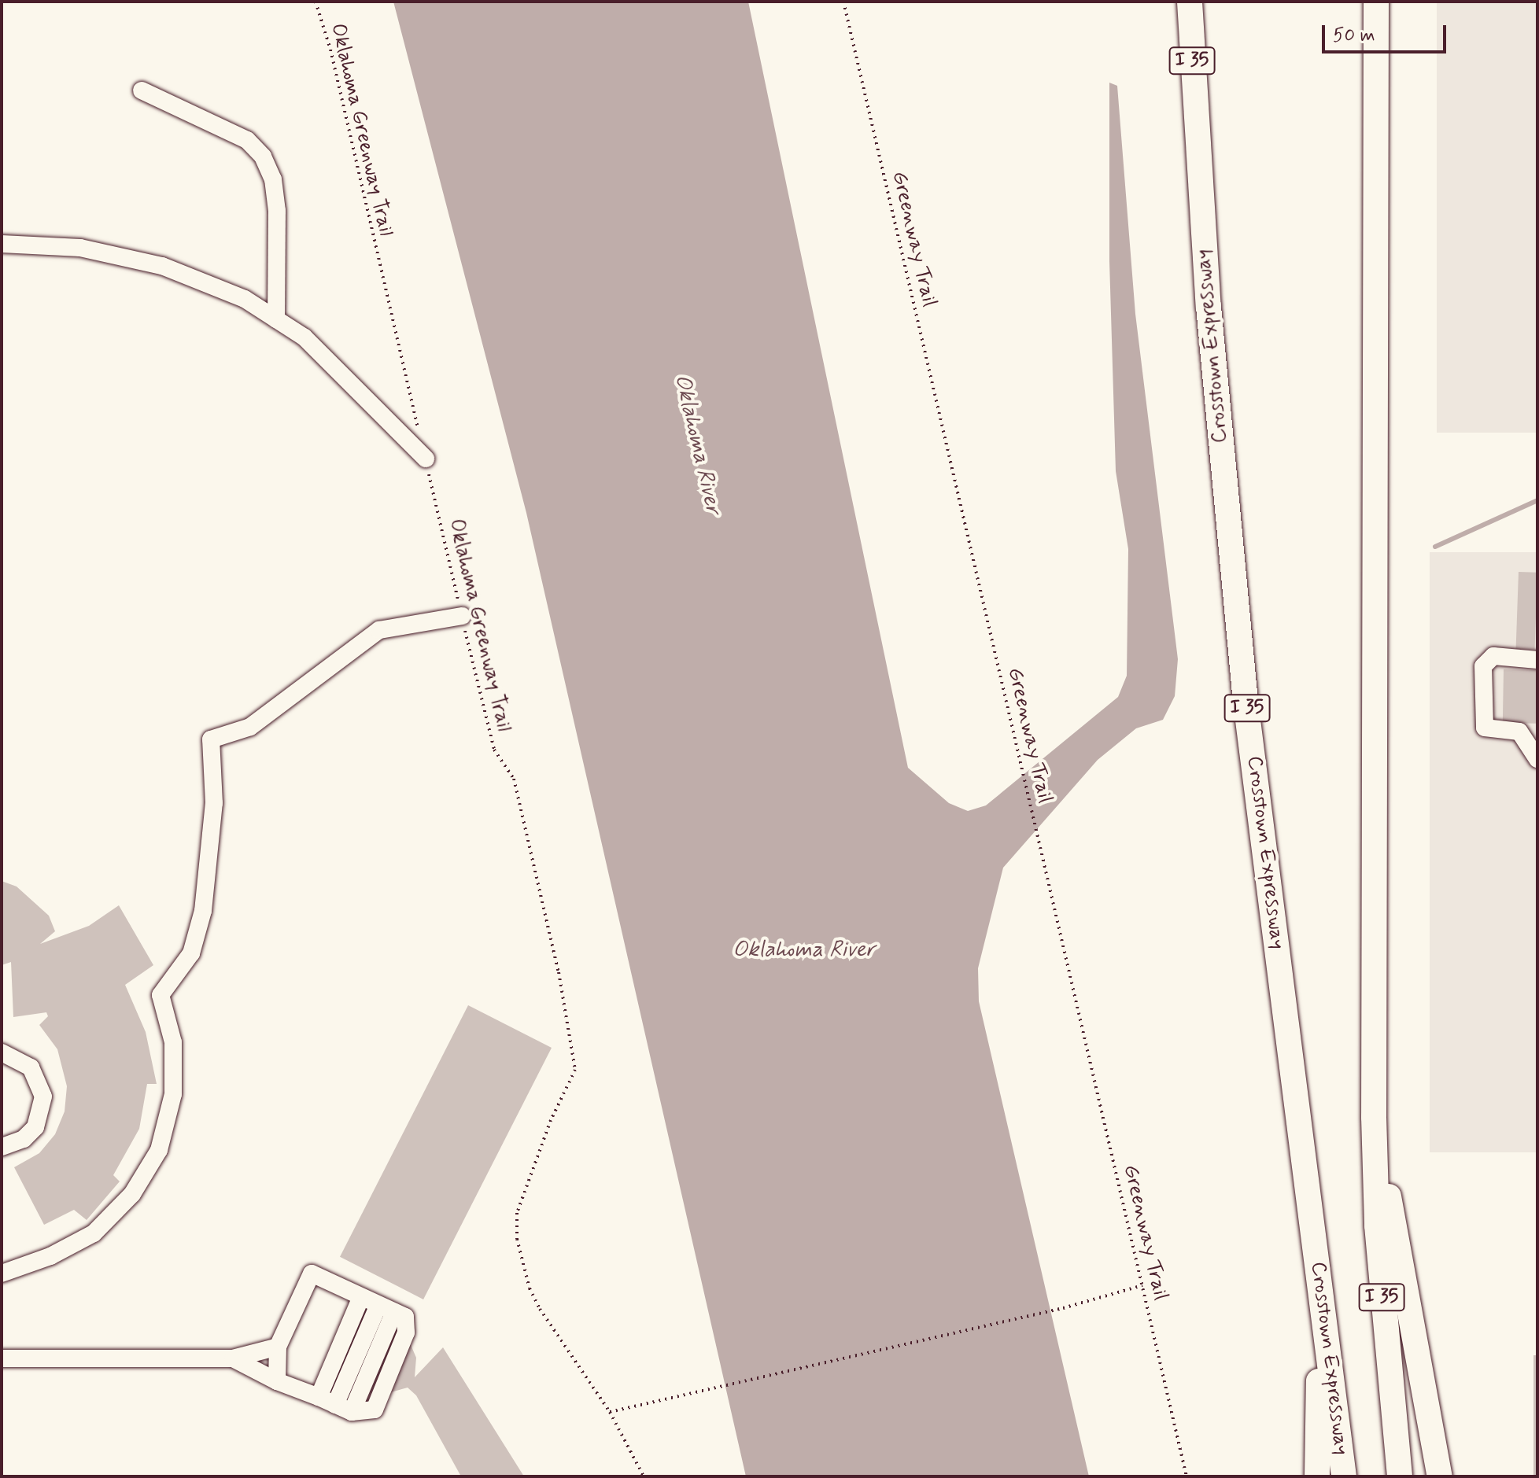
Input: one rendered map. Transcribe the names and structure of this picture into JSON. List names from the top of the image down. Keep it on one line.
{"streets":{"highway":["I 35","Crosstown Expressway"],"path":["Oklahoma Greenway Trail","Greenway Trail"]},"water":["Oklahoma River"],"scale_bar":"50 m"}
